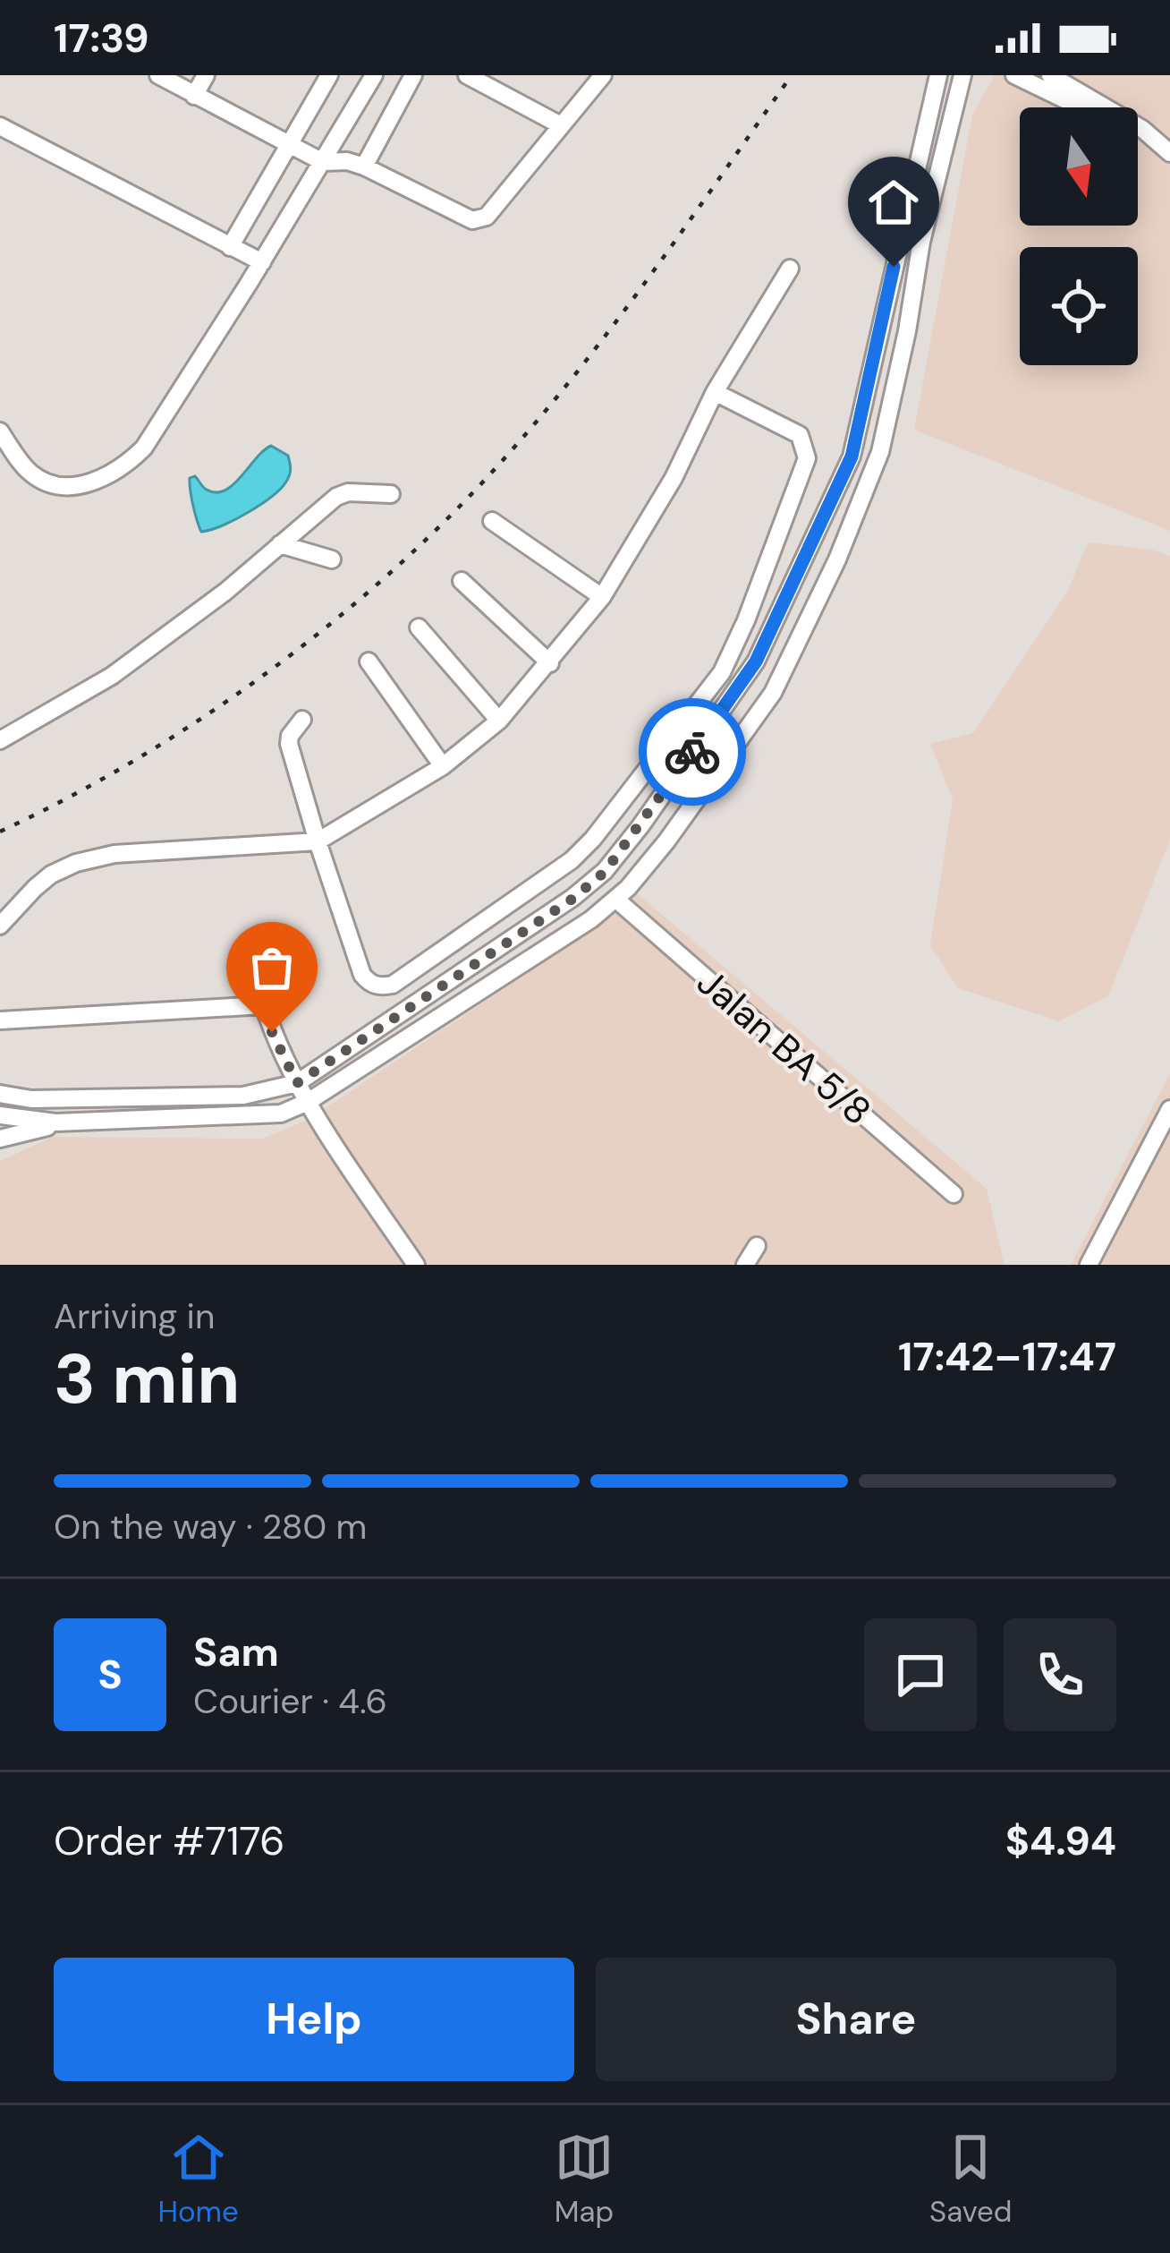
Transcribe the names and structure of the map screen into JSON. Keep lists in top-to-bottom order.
{
  "streets": {
    "street": ["Jalan BA 5/8"]
  },
  "north": "bottom",
  "page": {
    "status": "17:39",
    "heading": ["3 min", "Arriving in", "17:42–17:47"],
    "panel": [
      "Sam",
      "Courier · 4.6",
      "Order #7176",
      "$4.94"
    ],
    "bar": "On the way · 280 m",
    "round": "S",
    "buttons": ["Help", "Share"],
    "tabs": ["Home", "Map", "Saved"]
  }
}
